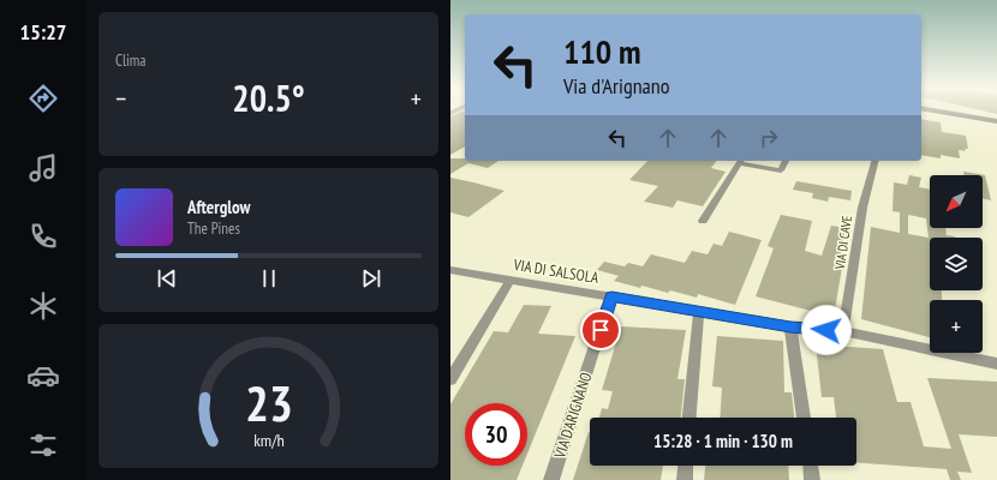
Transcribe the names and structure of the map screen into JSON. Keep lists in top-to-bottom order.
{
  "streets": {
    "street": ["VIA DI CAVE", "VIA DI SALSOLA", "VIA D'ARIGNANO"]
  },
  "crossings": [
    ["VIA DI CAVE", "VIA DI SALSOLA"],
    ["VIA DI SALSOLA", "VIA D'ARIGNANO"]
  ],
  "north": "bottom left",
  "page": {
    "tabs": "15:27",
    "tile": "Clima",
    "turn": ["110 m", "Via d'Arignano"],
    "heat": ["−", "20.5°", "+"],
    "map_buttons": "+",
    "song": ["Afterglow", "The Pines"],
    "limit": "30",
    "trip": "15:28 · 1 min · 130 m",
    "gauge": ["23", "km/h"]
  }
}
